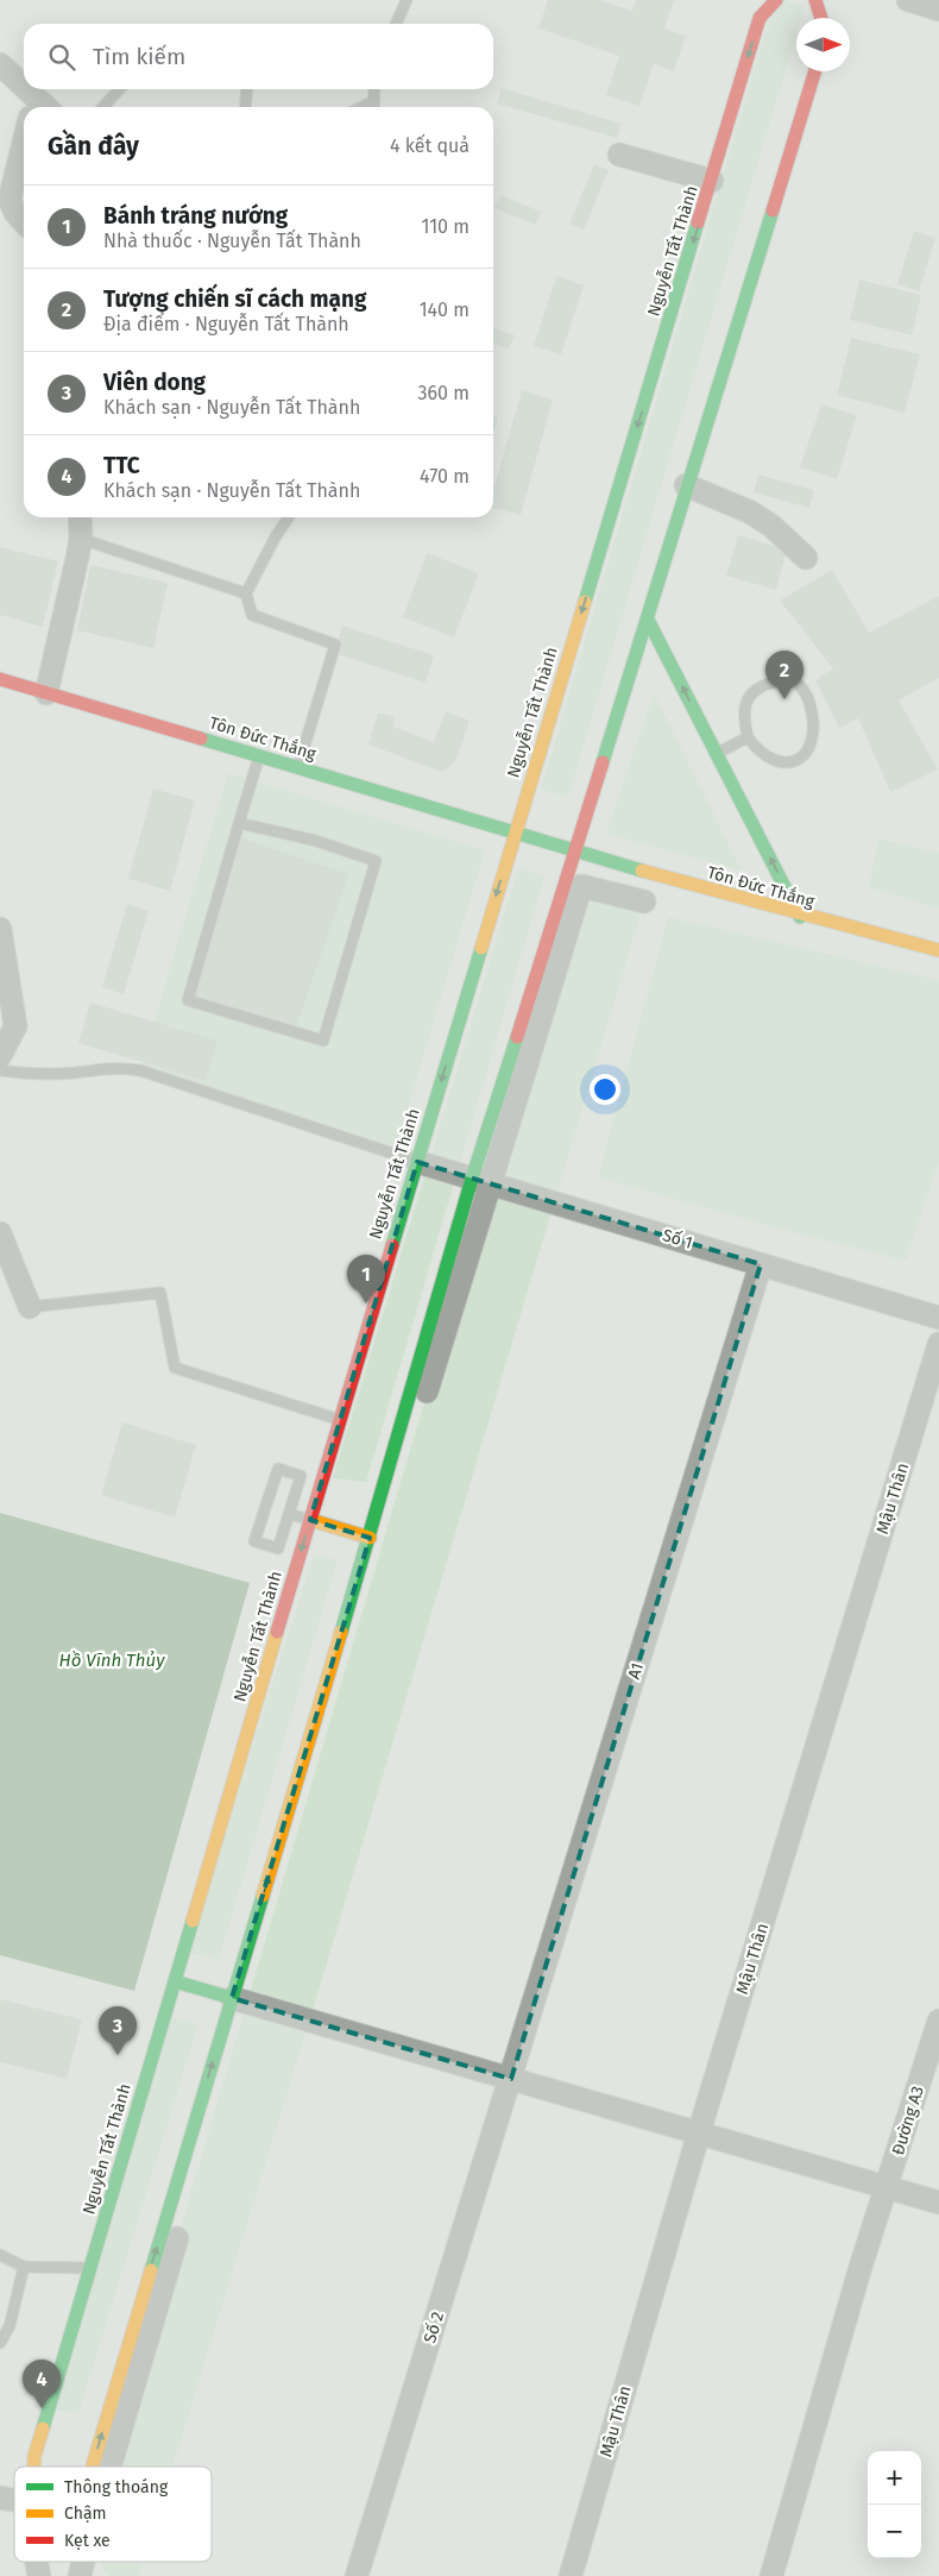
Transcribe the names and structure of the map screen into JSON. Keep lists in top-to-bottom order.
{
  "streets": {
    "street": [
      "Nguyễn Tất Thành",
      "Tôn Đức Thắng",
      "Số 1",
      "Mậu Thân",
      "A1",
      "Đường A3",
      "Số 2"
    ]
  },
  "crossings": [
    ["Nguyễn Tất Thành", "Tôn Đức Thắng"],
    ["Nguyễn Tất Thành", "Số 1"],
    ["Số 1", "A1"],
    ["A1", "Số 2"]
  ],
  "water": ["Hồ Vĩnh Thủy"],
  "legend": ["Thông thoáng", "Chậm", "Kẹt xe"],
  "north": "right",
  "page": {
    "search": "Tìm kiếm",
    "heading": ["Gần đây", "4 kết quả"],
    "list": [
      {
        "mark": "1",
        "name": "Bánh tráng nướng",
        "note": "Nhà thuốc · Nguyễn Tất Thành",
        "value": "110 m"
      },
      {
        "mark": "2",
        "name": "Tượng chiến sĩ cách mạng",
        "note": "Địa điểm · Nguyễn Tất Thành",
        "value": "140 m"
      },
      {
        "mark": "3",
        "name": "Viên dong",
        "note": "Khách sạn · Nguyễn Tất Thành",
        "value": "360 m"
      },
      {
        "mark": "4",
        "name": "TTC",
        "note": "Khách sạn · Nguyễn Tất Thành",
        "value": "470 m"
      }
    ],
    "pins": [
      "2",
      "1",
      "3",
      "4"
    ],
    "map_buttons": ["+", "−"]
  }
}
